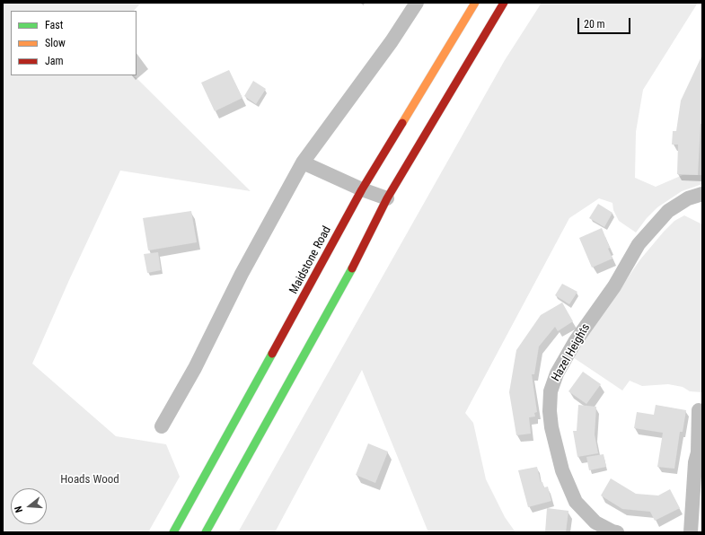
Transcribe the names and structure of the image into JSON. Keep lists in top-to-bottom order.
{
  "streets": {
    "main road": ["Maidstone Road"],
    "street": ["Hazel Heights"]
  },
  "parks": ["Hoads Wood"],
  "legend": ["Fast", "Slow", "Jam"],
  "scale_bar": "20 m",
  "north": "left"
}
